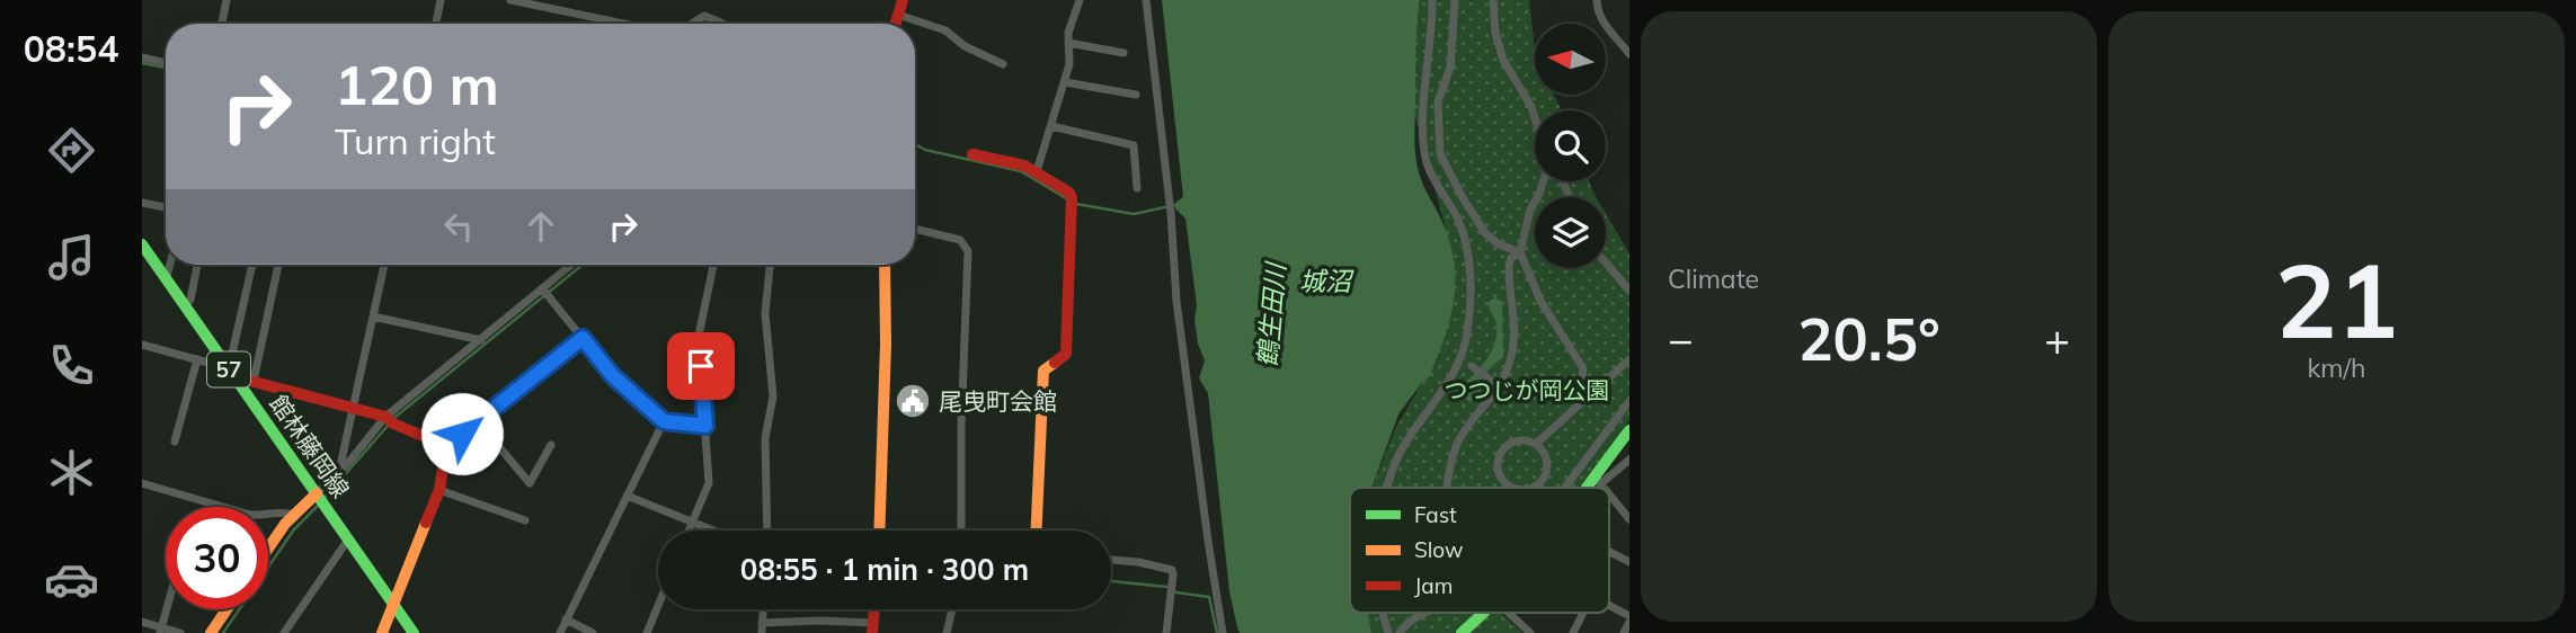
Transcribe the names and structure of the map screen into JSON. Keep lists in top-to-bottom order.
{
  "streets": {
    "street": ["57", "館林藤岡線"]
  },
  "water": ["城沼", "鶴生田川"],
  "parks": ["つつじが岡公園"],
  "places": {
    "public building": ["尾曳町会館"]
  },
  "legend": ["Fast", "Slow", "Jam"],
  "north": "left",
  "page": {
    "tabs": "08:54",
    "tile": [
      "Climate",
      ["21", "km/h"]
    ],
    "turn": ["120 m", "Turn right"],
    "heat": ["−", "20.5°", "+"],
    "limit": "30",
    "trip": "08:55 · 1 min · 300 m"
  }
}
